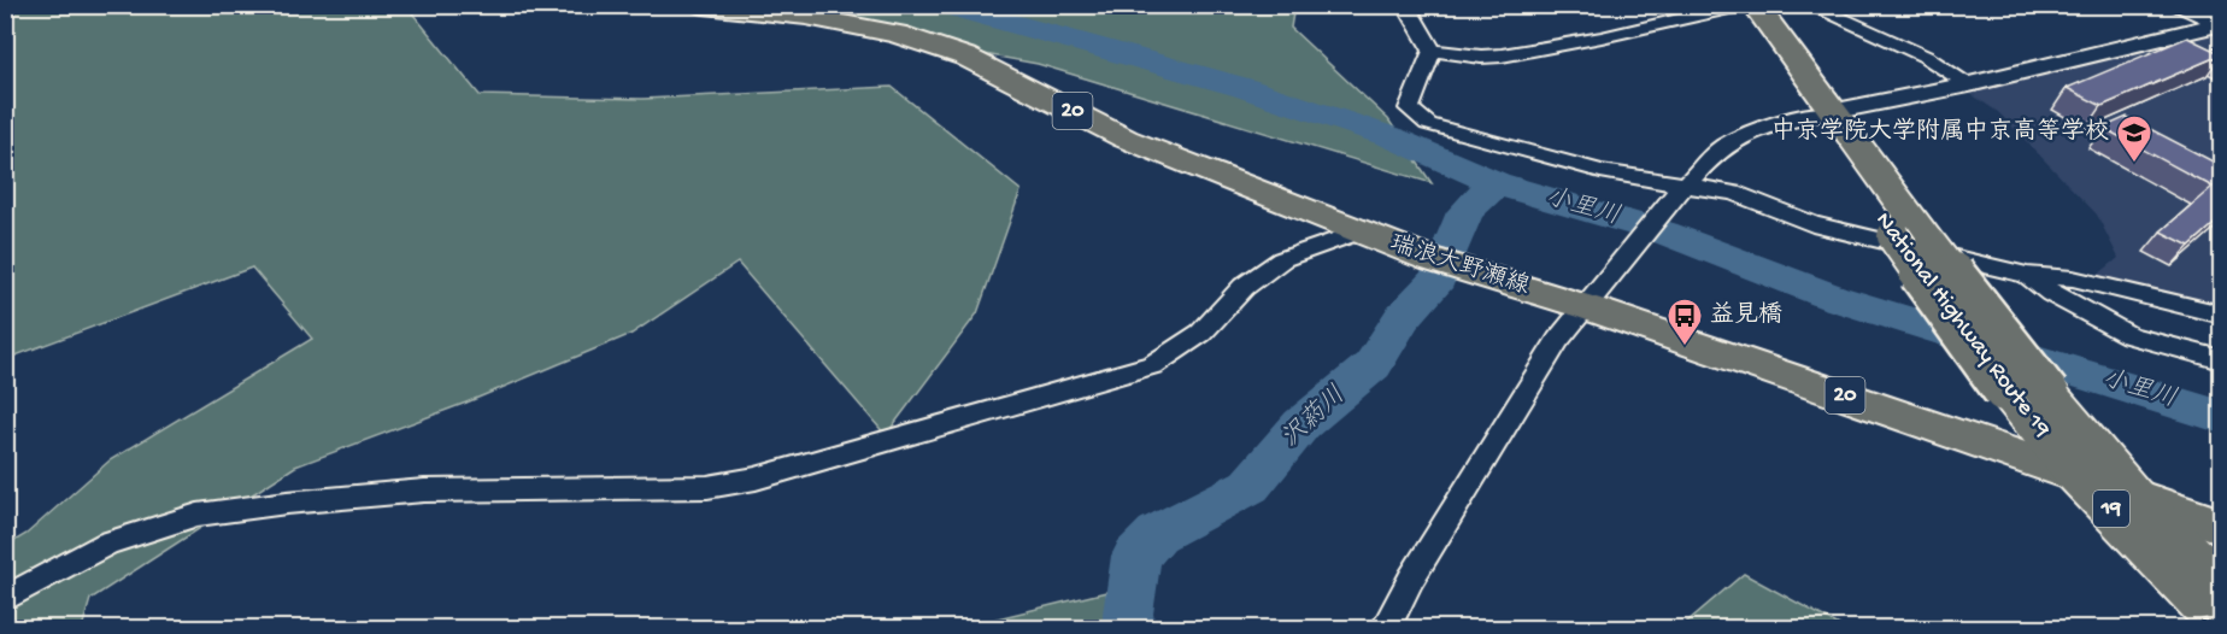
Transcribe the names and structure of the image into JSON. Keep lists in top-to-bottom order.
{
  "streets": {
    "highway": ["National Highway Route 19", "19"],
    "main road": ["20", "瑞浪大野瀬線"]
  },
  "crossings": [
    ["瑞浪大野瀬線", "National Highway Route 19"]
  ],
  "water": ["小里川", "沢葯川"],
  "places": {
    "school or university": ["中京学院大学附属中京高等学校"],
    "bus stop": ["益見橋"]
  }
}
